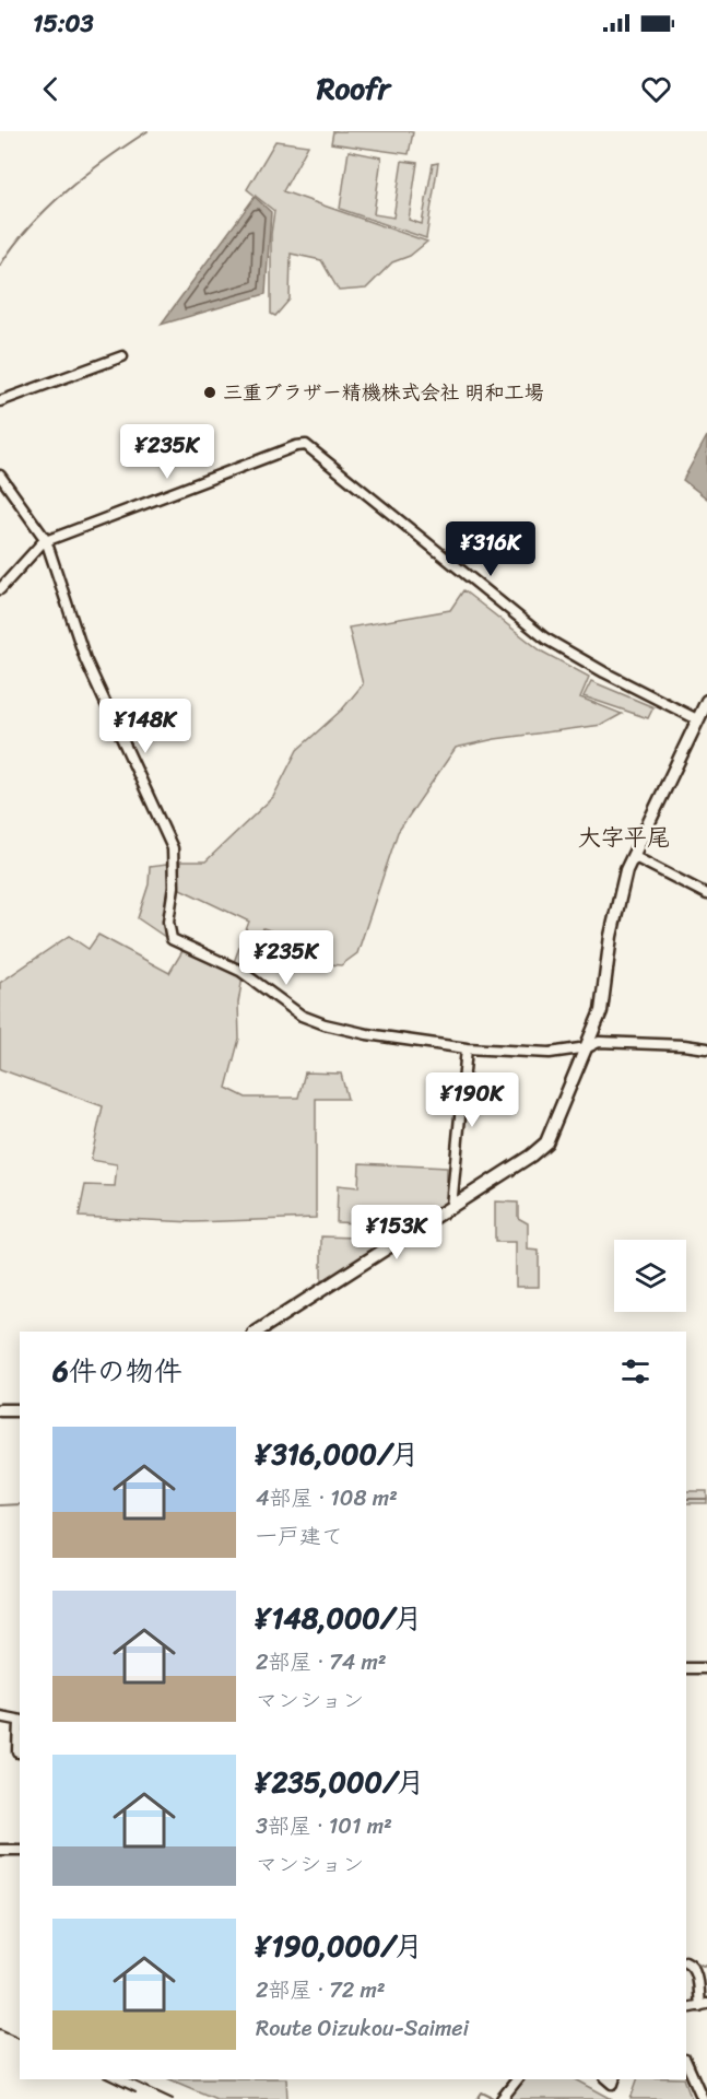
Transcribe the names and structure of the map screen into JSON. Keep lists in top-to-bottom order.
{
  "districts": ["大字平尾"],
  "places": ["三重ブラザー精機株式会社 明和工場"],
  "page": {
    "status": "15:03",
    "header": "Roofr",
    "price": [
      "¥235K",
      "¥316K",
      "¥148K",
      "¥235K",
      "¥190K",
      "¥153K"
    ],
    "heading": "6件の物件",
    "list": [
      {
        "name": "¥316,000/月",
        "note": "4部屋 · 108 m² · 一戸建て"
      },
      {
        "name": "¥148,000/月",
        "note": "2部屋 · 74 m² · マンション"
      },
      {
        "name": "¥235,000/月",
        "note": "3部屋 · 101 m² · マンション"
      },
      {
        "name": "¥190,000/月",
        "note": "2部屋 · 72 m² · Route Oizukou-Saimei"
      }
    ]
  }
}
